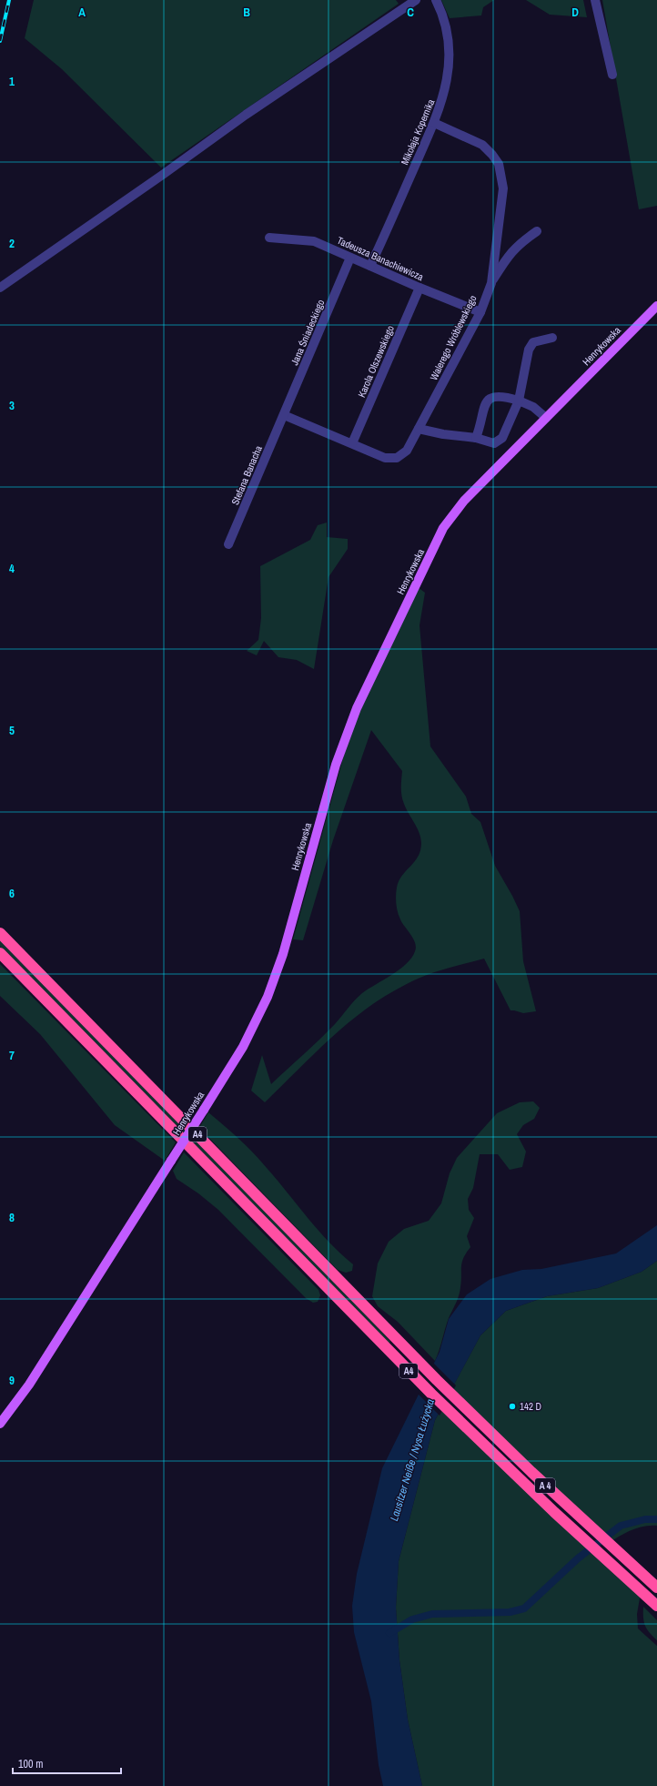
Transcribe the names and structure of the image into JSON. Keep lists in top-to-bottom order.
{
  "streets": {
    "highway": ["A4", "A 4"],
    "main road": ["Henrykowska"],
    "street": [
      "Mikołaja Kopernika",
      "Tadeusza Banachiewicza",
      "Jana Śniadeckiego",
      "Walerego Wróblewskiego",
      "Karola Olszewskiego",
      "Stefana Banacha"
    ]
  },
  "crossings": [
    ["Mikołaja Kopernika", "Tadeusza Banachiewicza"],
    ["Mikołaja Kopernika", "Walerego Wróblewskiego"],
    ["Tadeusza Banachiewicza", "Jana Śniadeckiego"],
    ["Tadeusza Banachiewicza", "Walerego Wróblewskiego"],
    ["Tadeusza Banachiewicza", "Karola Olszewskiego"],
    ["Jana Śniadeckiego", "Walerego Wróblewskiego"],
    ["Jana Śniadeckiego", "Stefana Banacha"],
    ["Walerego Wróblewskiego", "Karola Olszewskiego"],
    ["Walerego Wróblewskiego", "Stefana Banacha"],
    ["A4", "A 4"]
  ],
  "water": ["Lausitzer Neiße / Nysa Łużycka"],
  "places": ["142 D"],
  "scale_bar": "100 m",
  "grid": {
    "columns": [
      "A",
      "B",
      "C",
      "D"
    ],
    "rows": [
      "1",
      "2",
      "3",
      "4",
      "5",
      "6",
      "7",
      "8",
      "9"
    ]
  }
}
